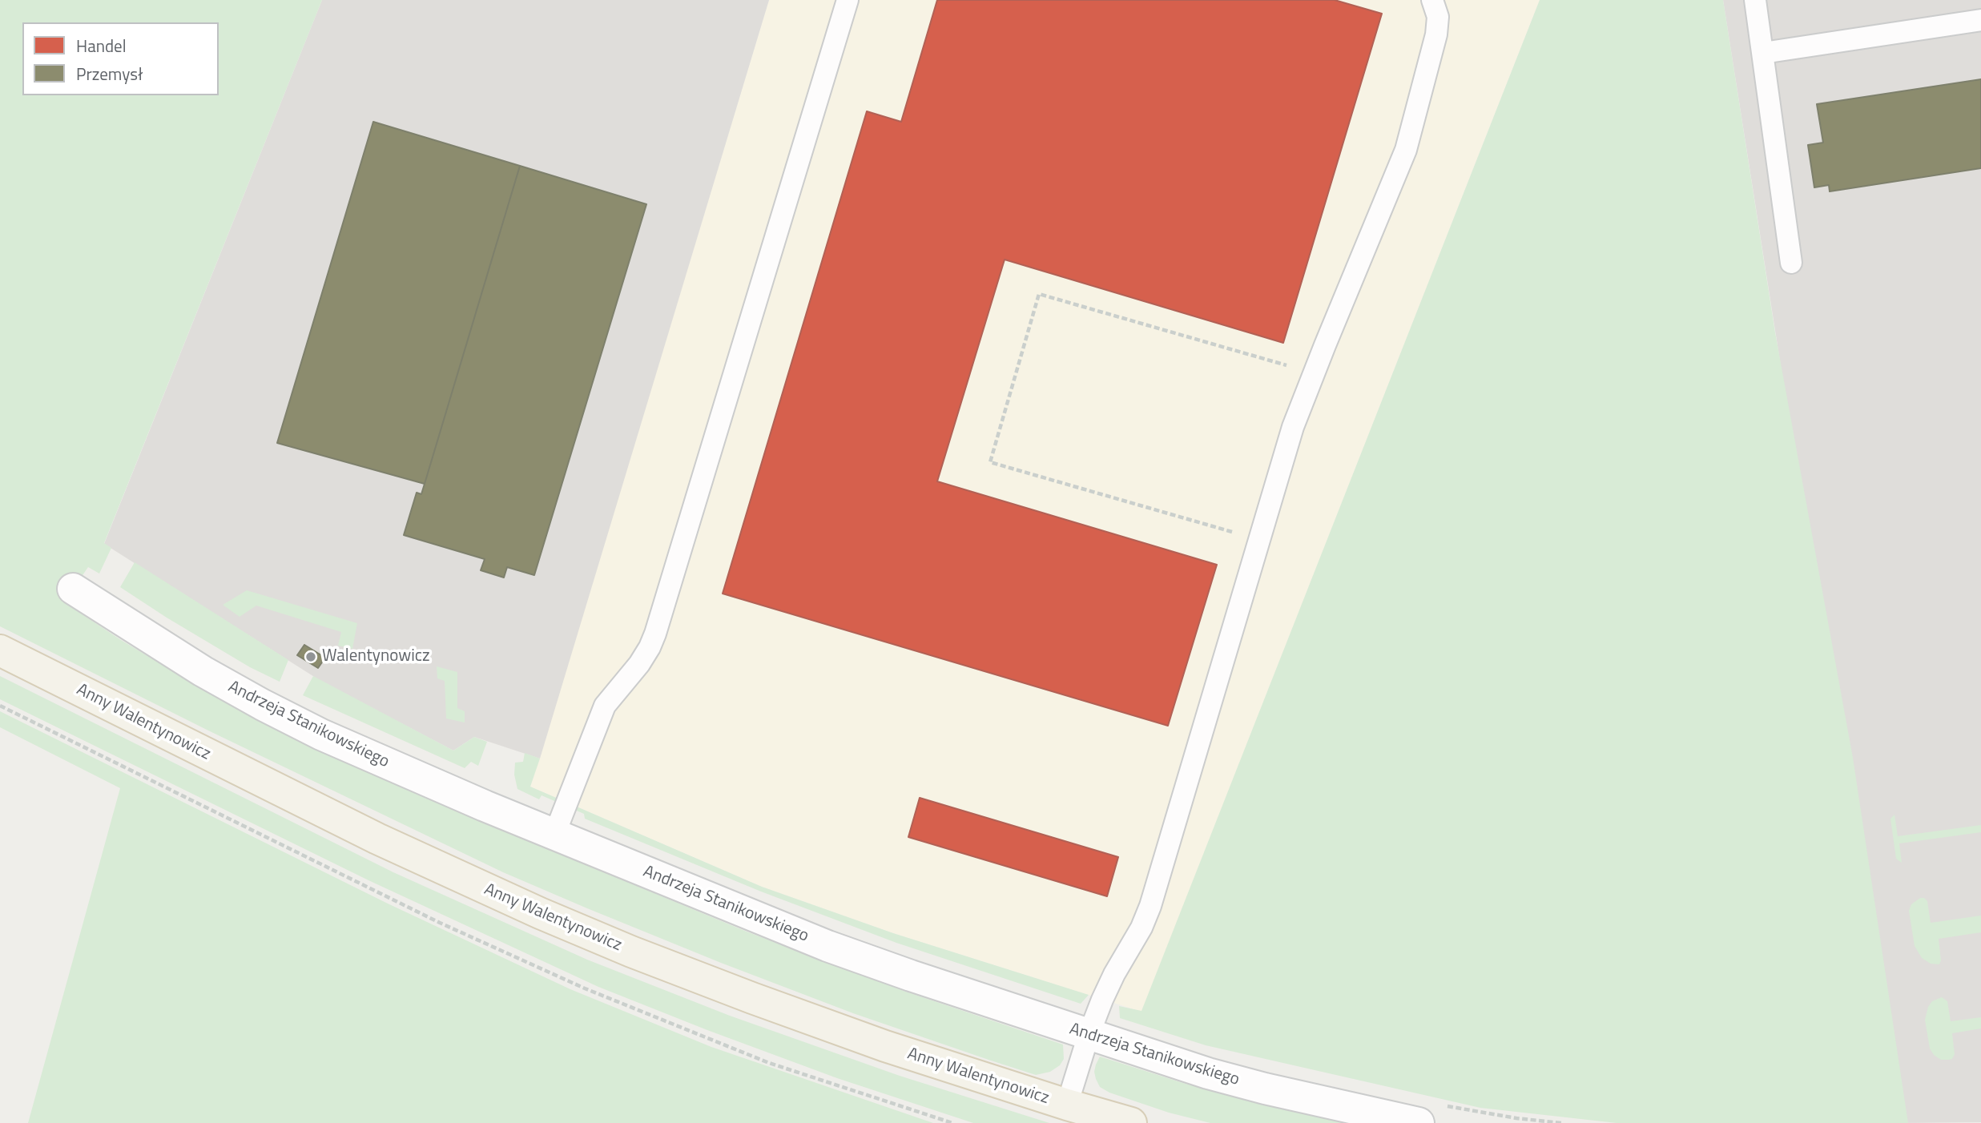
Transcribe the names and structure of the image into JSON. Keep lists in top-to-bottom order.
{
  "streets": {
    "main road": ["Anny Walentynowicz"],
    "street": ["Andrzeja Stanikowskiego"]
  },
  "places": ["Walentynowicz"],
  "legend": ["Handel", "Przemysł"]
}
